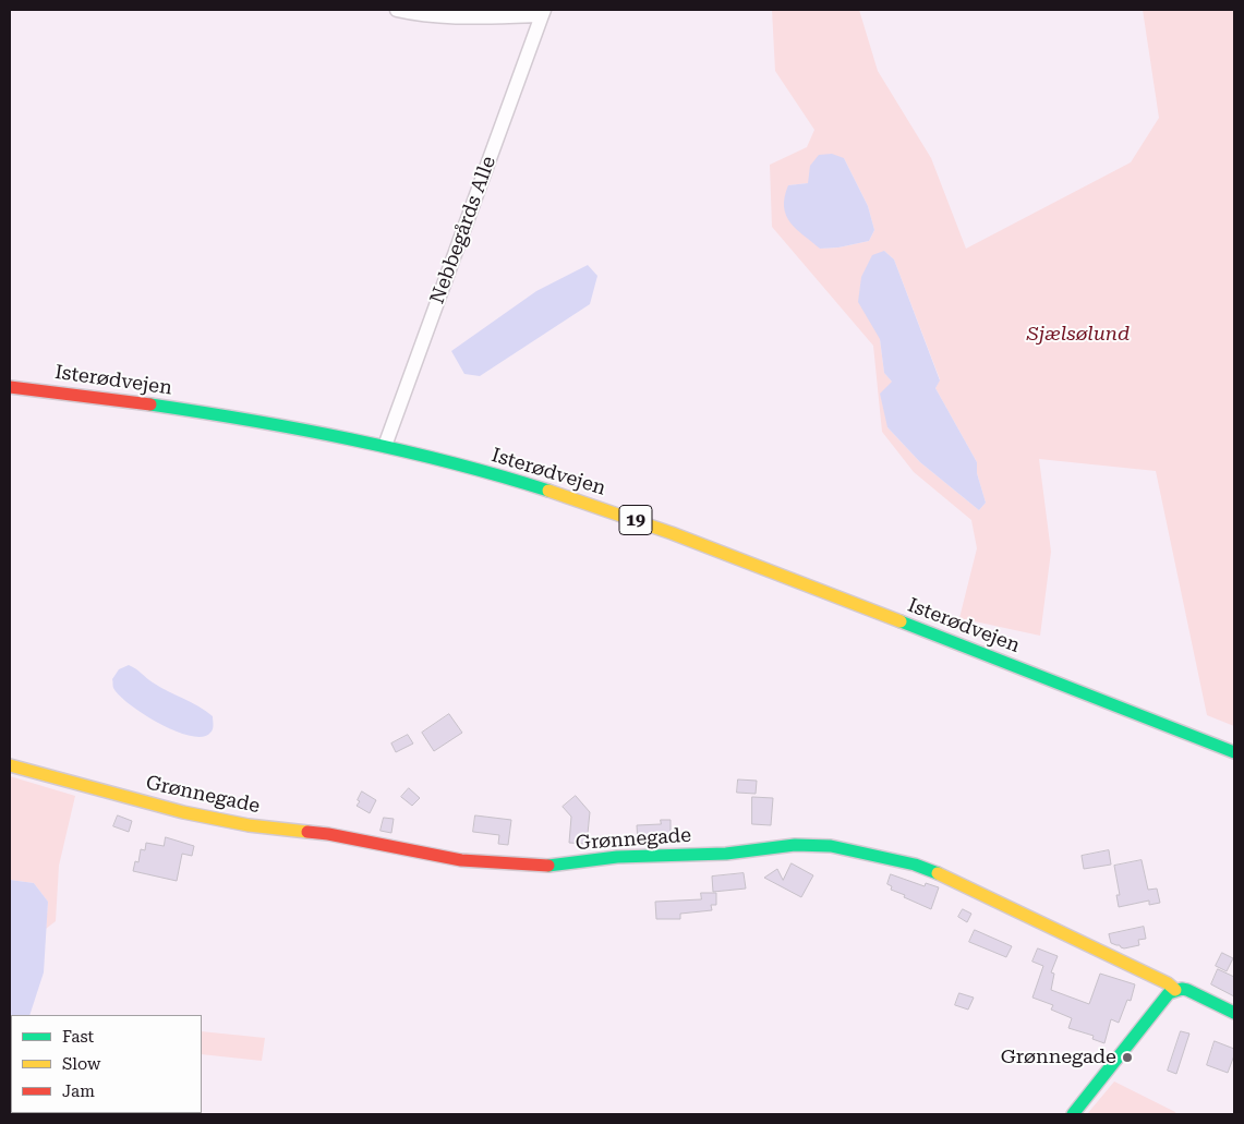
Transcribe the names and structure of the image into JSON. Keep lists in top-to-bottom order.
{
  "streets": {
    "street": [
      "Nebbegårds Alle",
      "Isterødvejen",
      "19",
      "Grønnegade"
    ]
  },
  "crossings": [
    ["Nebbegårds Alle", "Isterødvejen"]
  ],
  "parks": ["Sjælsølund"],
  "places": ["Grønnegade"],
  "legend": ["Fast", "Slow", "Jam"]
}
